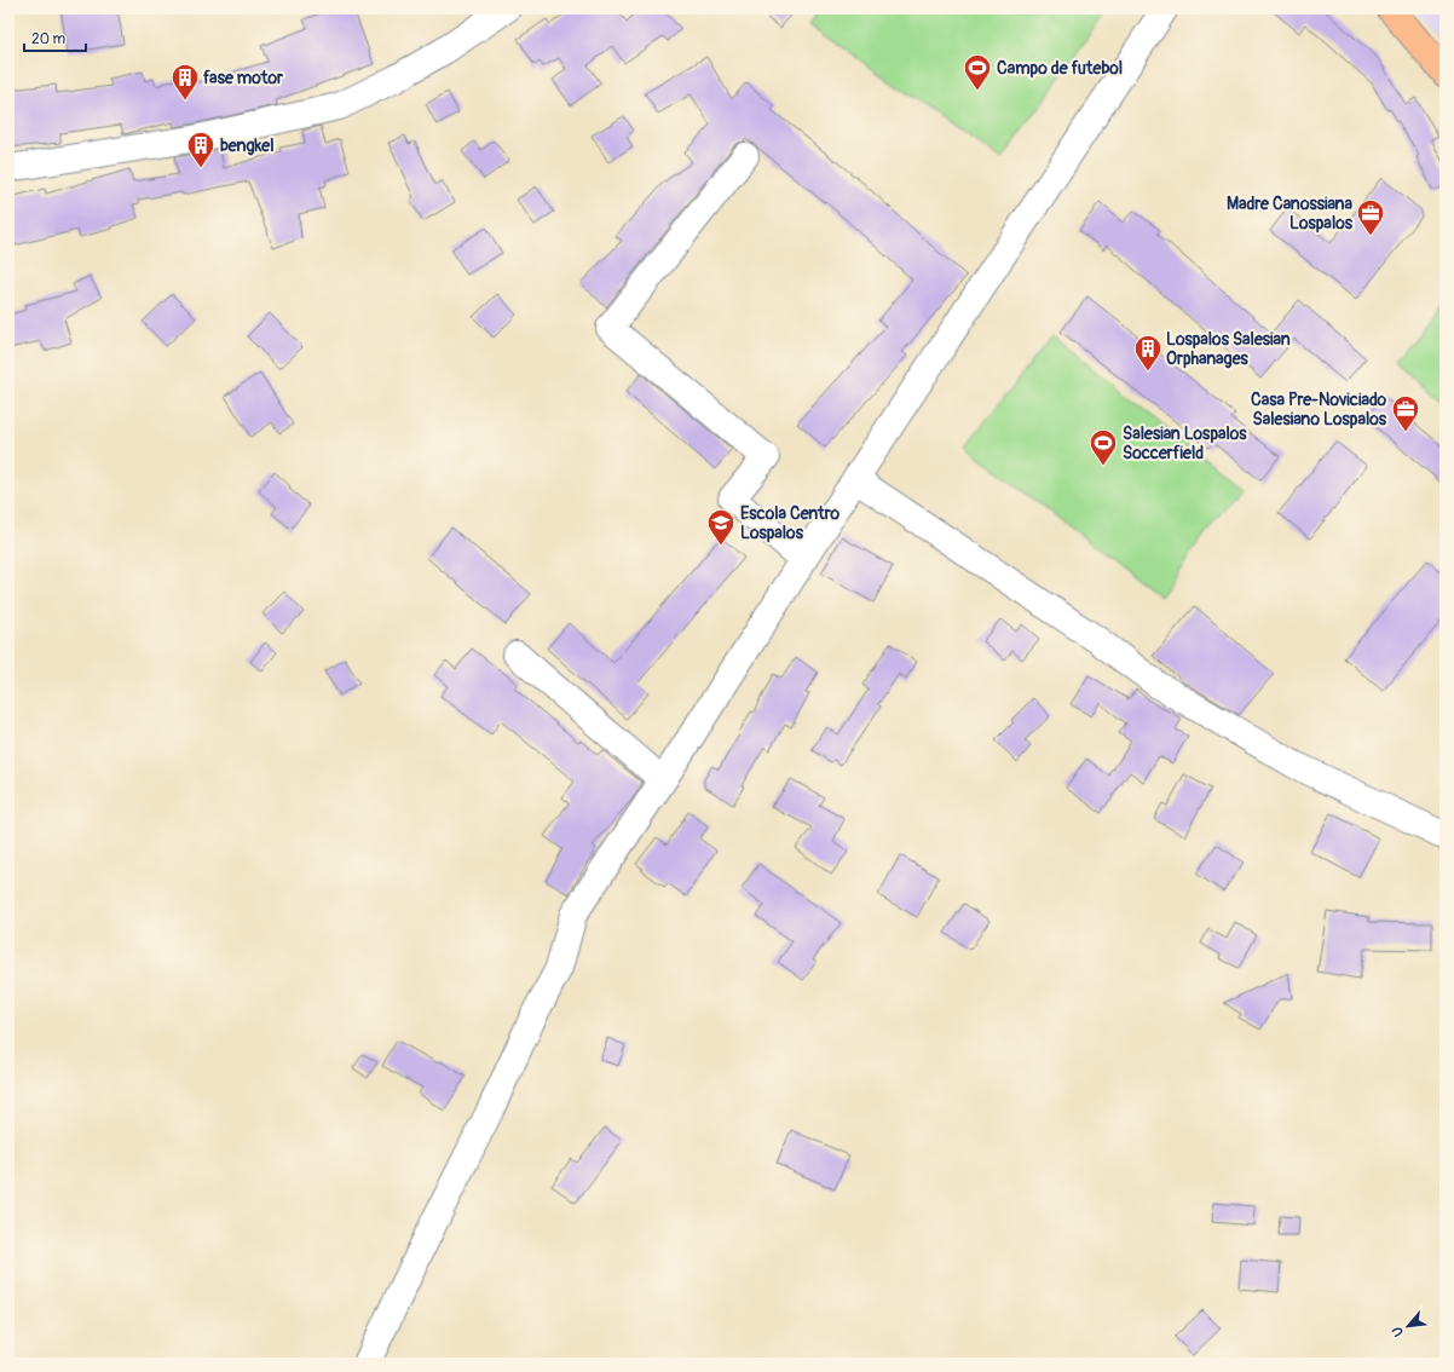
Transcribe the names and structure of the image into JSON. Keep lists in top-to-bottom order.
{
  "places": {
    "sports": ["Campo de futebol", "Salesian Lospalos Soccerfield"],
    "building": ["fase motor", "bengkel", "Lospalos Salesian Orphanages"],
    "office": ["Madre Canossiana Lospalos", "Casa Pre-Noviciado Salesiano Lospalos"],
    "school or university": ["Escola Centro Lospalos"]
  },
  "scale_bar": "20 m",
  "north": "bottom left"
}
